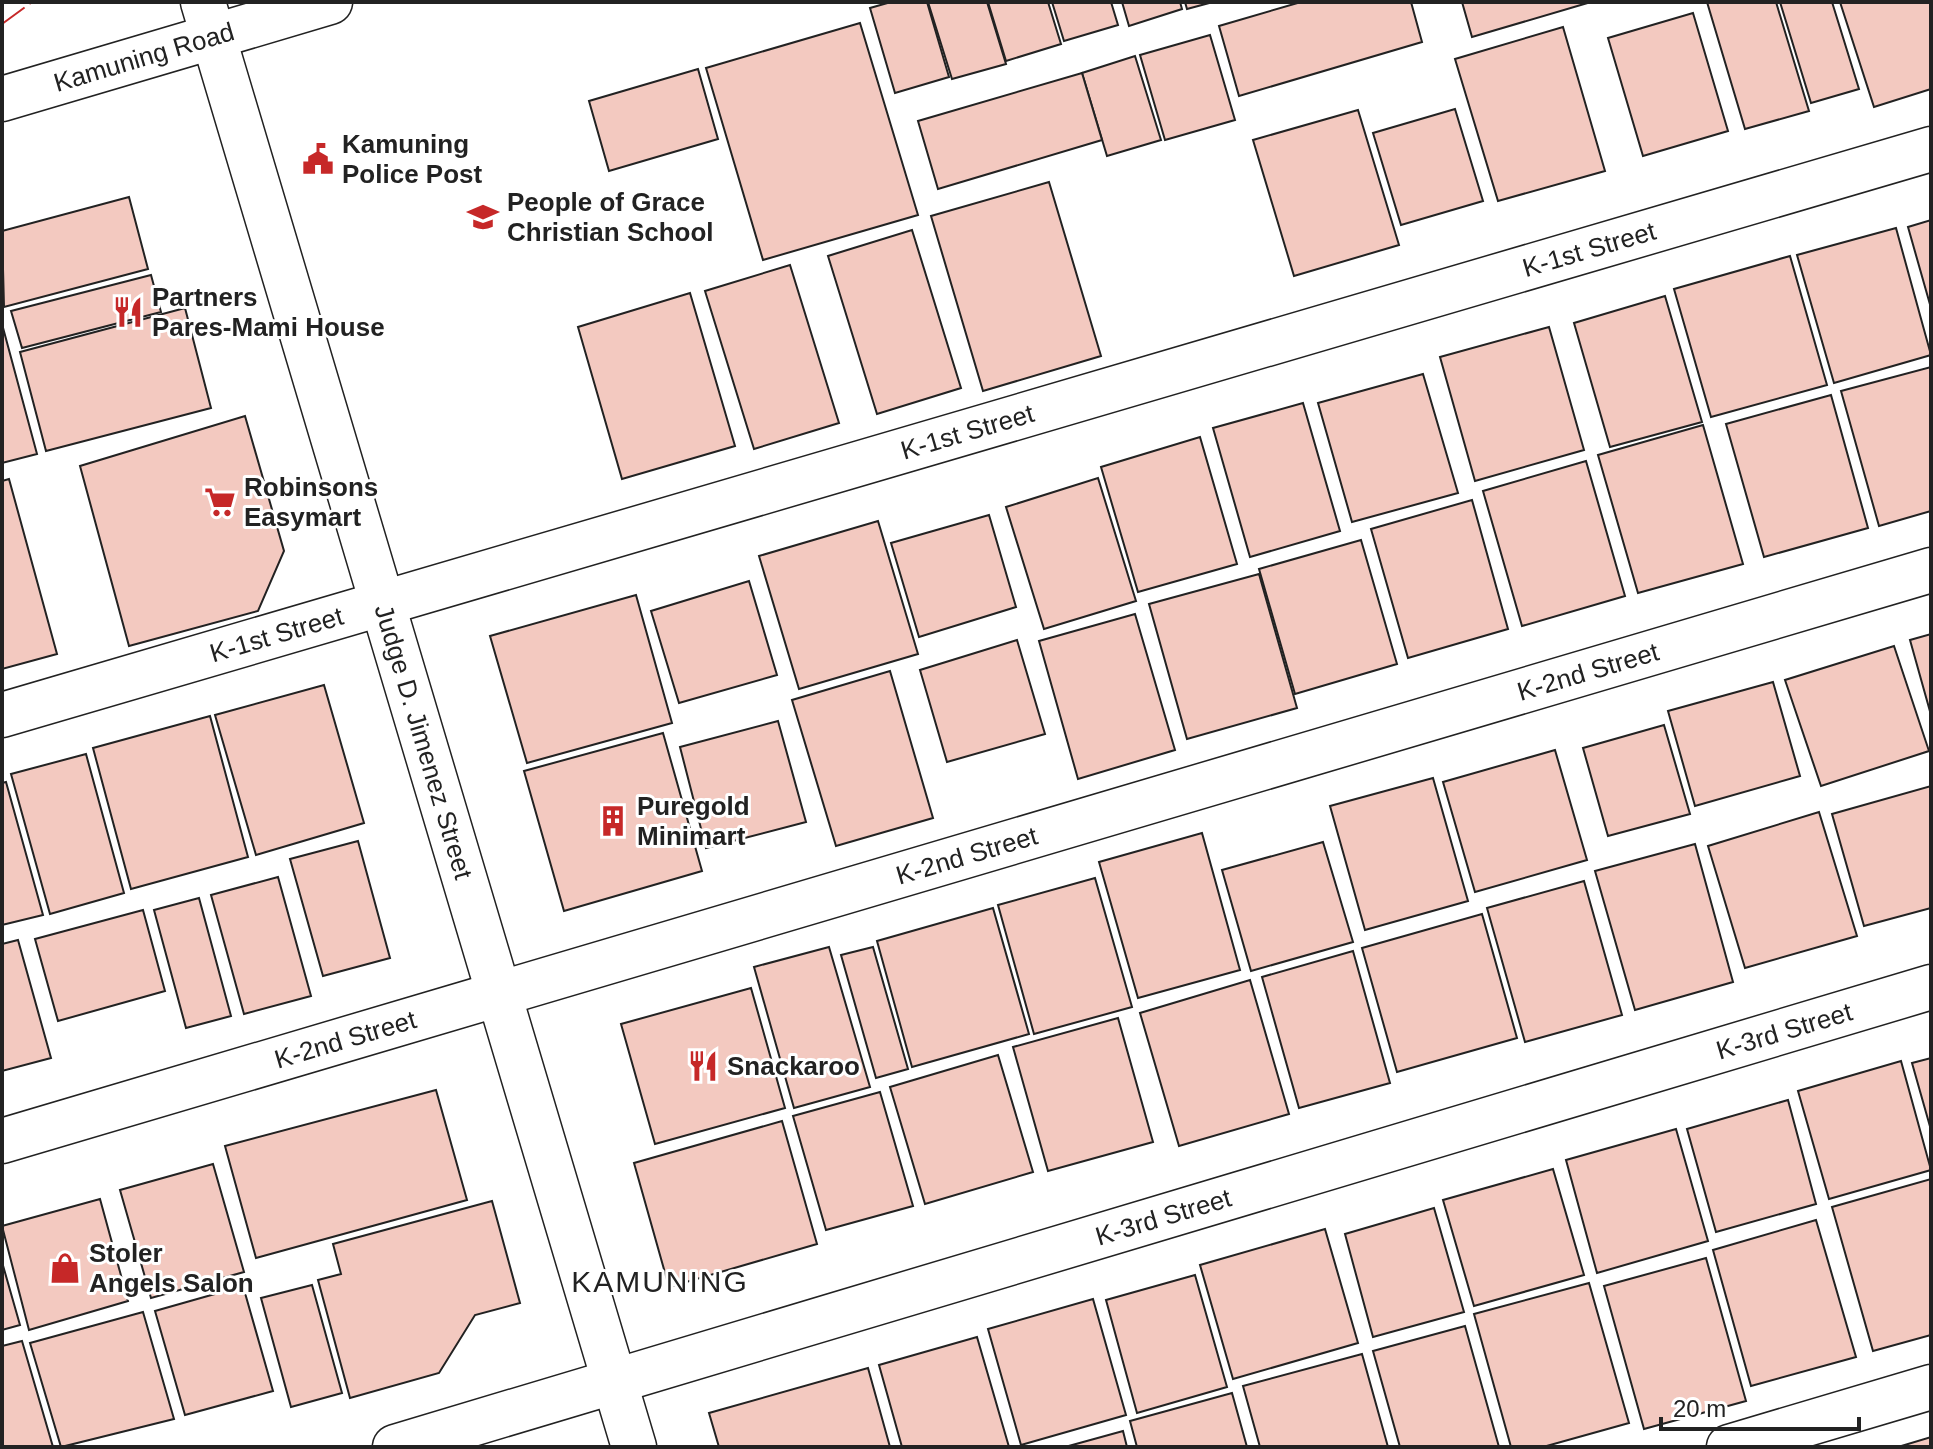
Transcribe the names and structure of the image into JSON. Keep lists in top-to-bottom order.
{
  "streets": {
    "street": [
      "Kamuning Road",
      "K-1st Street",
      "K-2nd Street",
      "Judge D. Jimenez Street",
      "K-3rd Street"
    ]
  },
  "crossings": [
    ["Kamuning Road", "Judge D. Jimenez Street"],
    ["K-1st Street", "Judge D. Jimenez Street"],
    ["K-2nd Street", "Judge D. Jimenez Street"],
    ["Judge D. Jimenez Street", "K-3rd Street"]
  ],
  "districts": ["KAMUNING"],
  "places": {
    "public building": ["Kamuning Police Post"],
    "school or university": ["People of Grace Christian School"],
    "restaurant": ["Partners Pares-Mami House", "Snackaroo"],
    "supermarket": ["Robinsons Easymart"],
    "building": ["Puregold Minimart"],
    "shop": ["Stoler Angels Salon"]
  },
  "scale_bar": "20 m"
}
